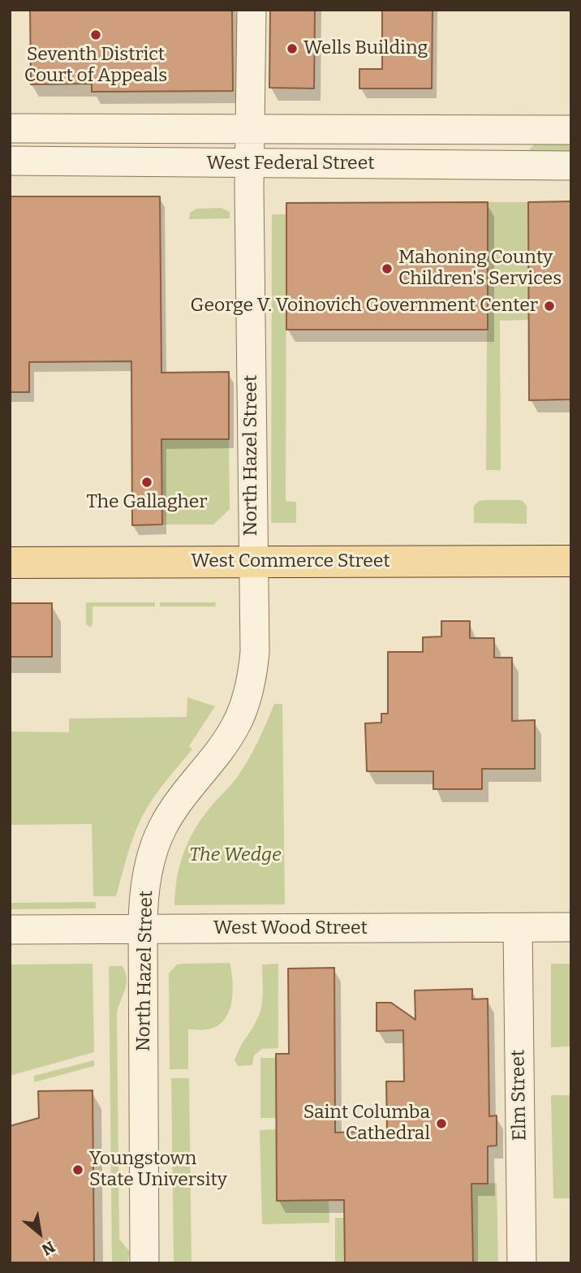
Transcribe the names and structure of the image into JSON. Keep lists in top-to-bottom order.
{
  "streets": {
    "main road": ["West Commerce Street"],
    "street": [
      "West Federal Street",
      "North Hazel Street",
      "West Wood Street",
      "Elm Street"
    ]
  },
  "crossings": [
    ["West Federal Street", "North Hazel Street"],
    ["North Hazel Street", "West Commerce Street"],
    ["North Hazel Street", "West Wood Street"],
    ["West Wood Street", "Elm Street"]
  ],
  "parks": ["The Wedge"],
  "places": [
    "Seventh District Court of Appeals",
    "Wells Building",
    "Mahoning County Children's Services",
    "George V. Voinovich Government Center",
    "The Gallagher",
    "Saint Columba Cathedral",
    "Youngstown State University"
  ],
  "north": "bottom right"
}
